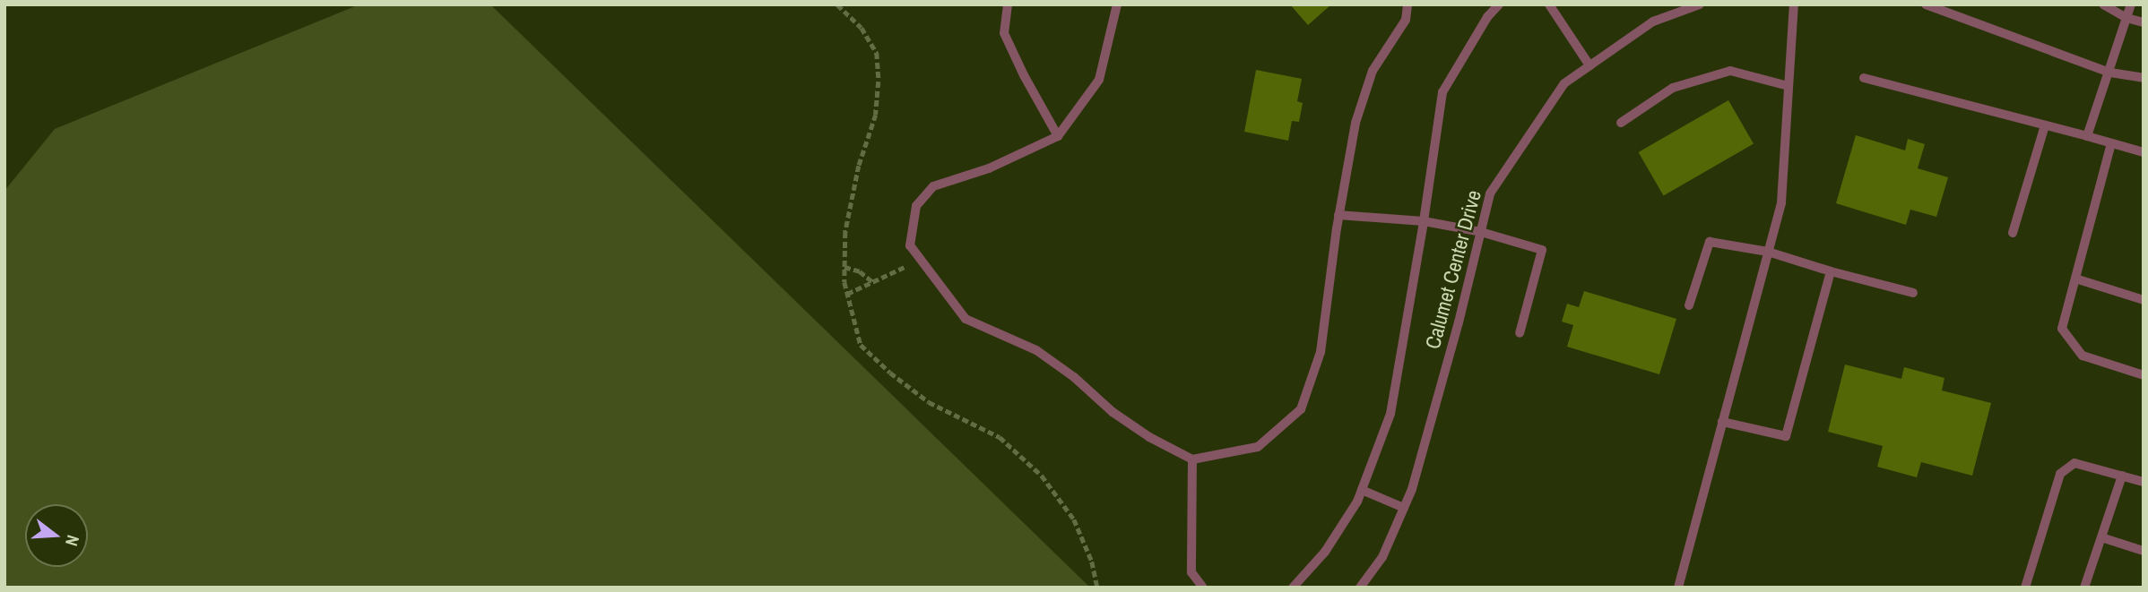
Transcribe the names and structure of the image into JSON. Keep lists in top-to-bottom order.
{
  "streets": {
    "lane": ["Calumet Center Drive"]
  },
  "north": "right"
}
